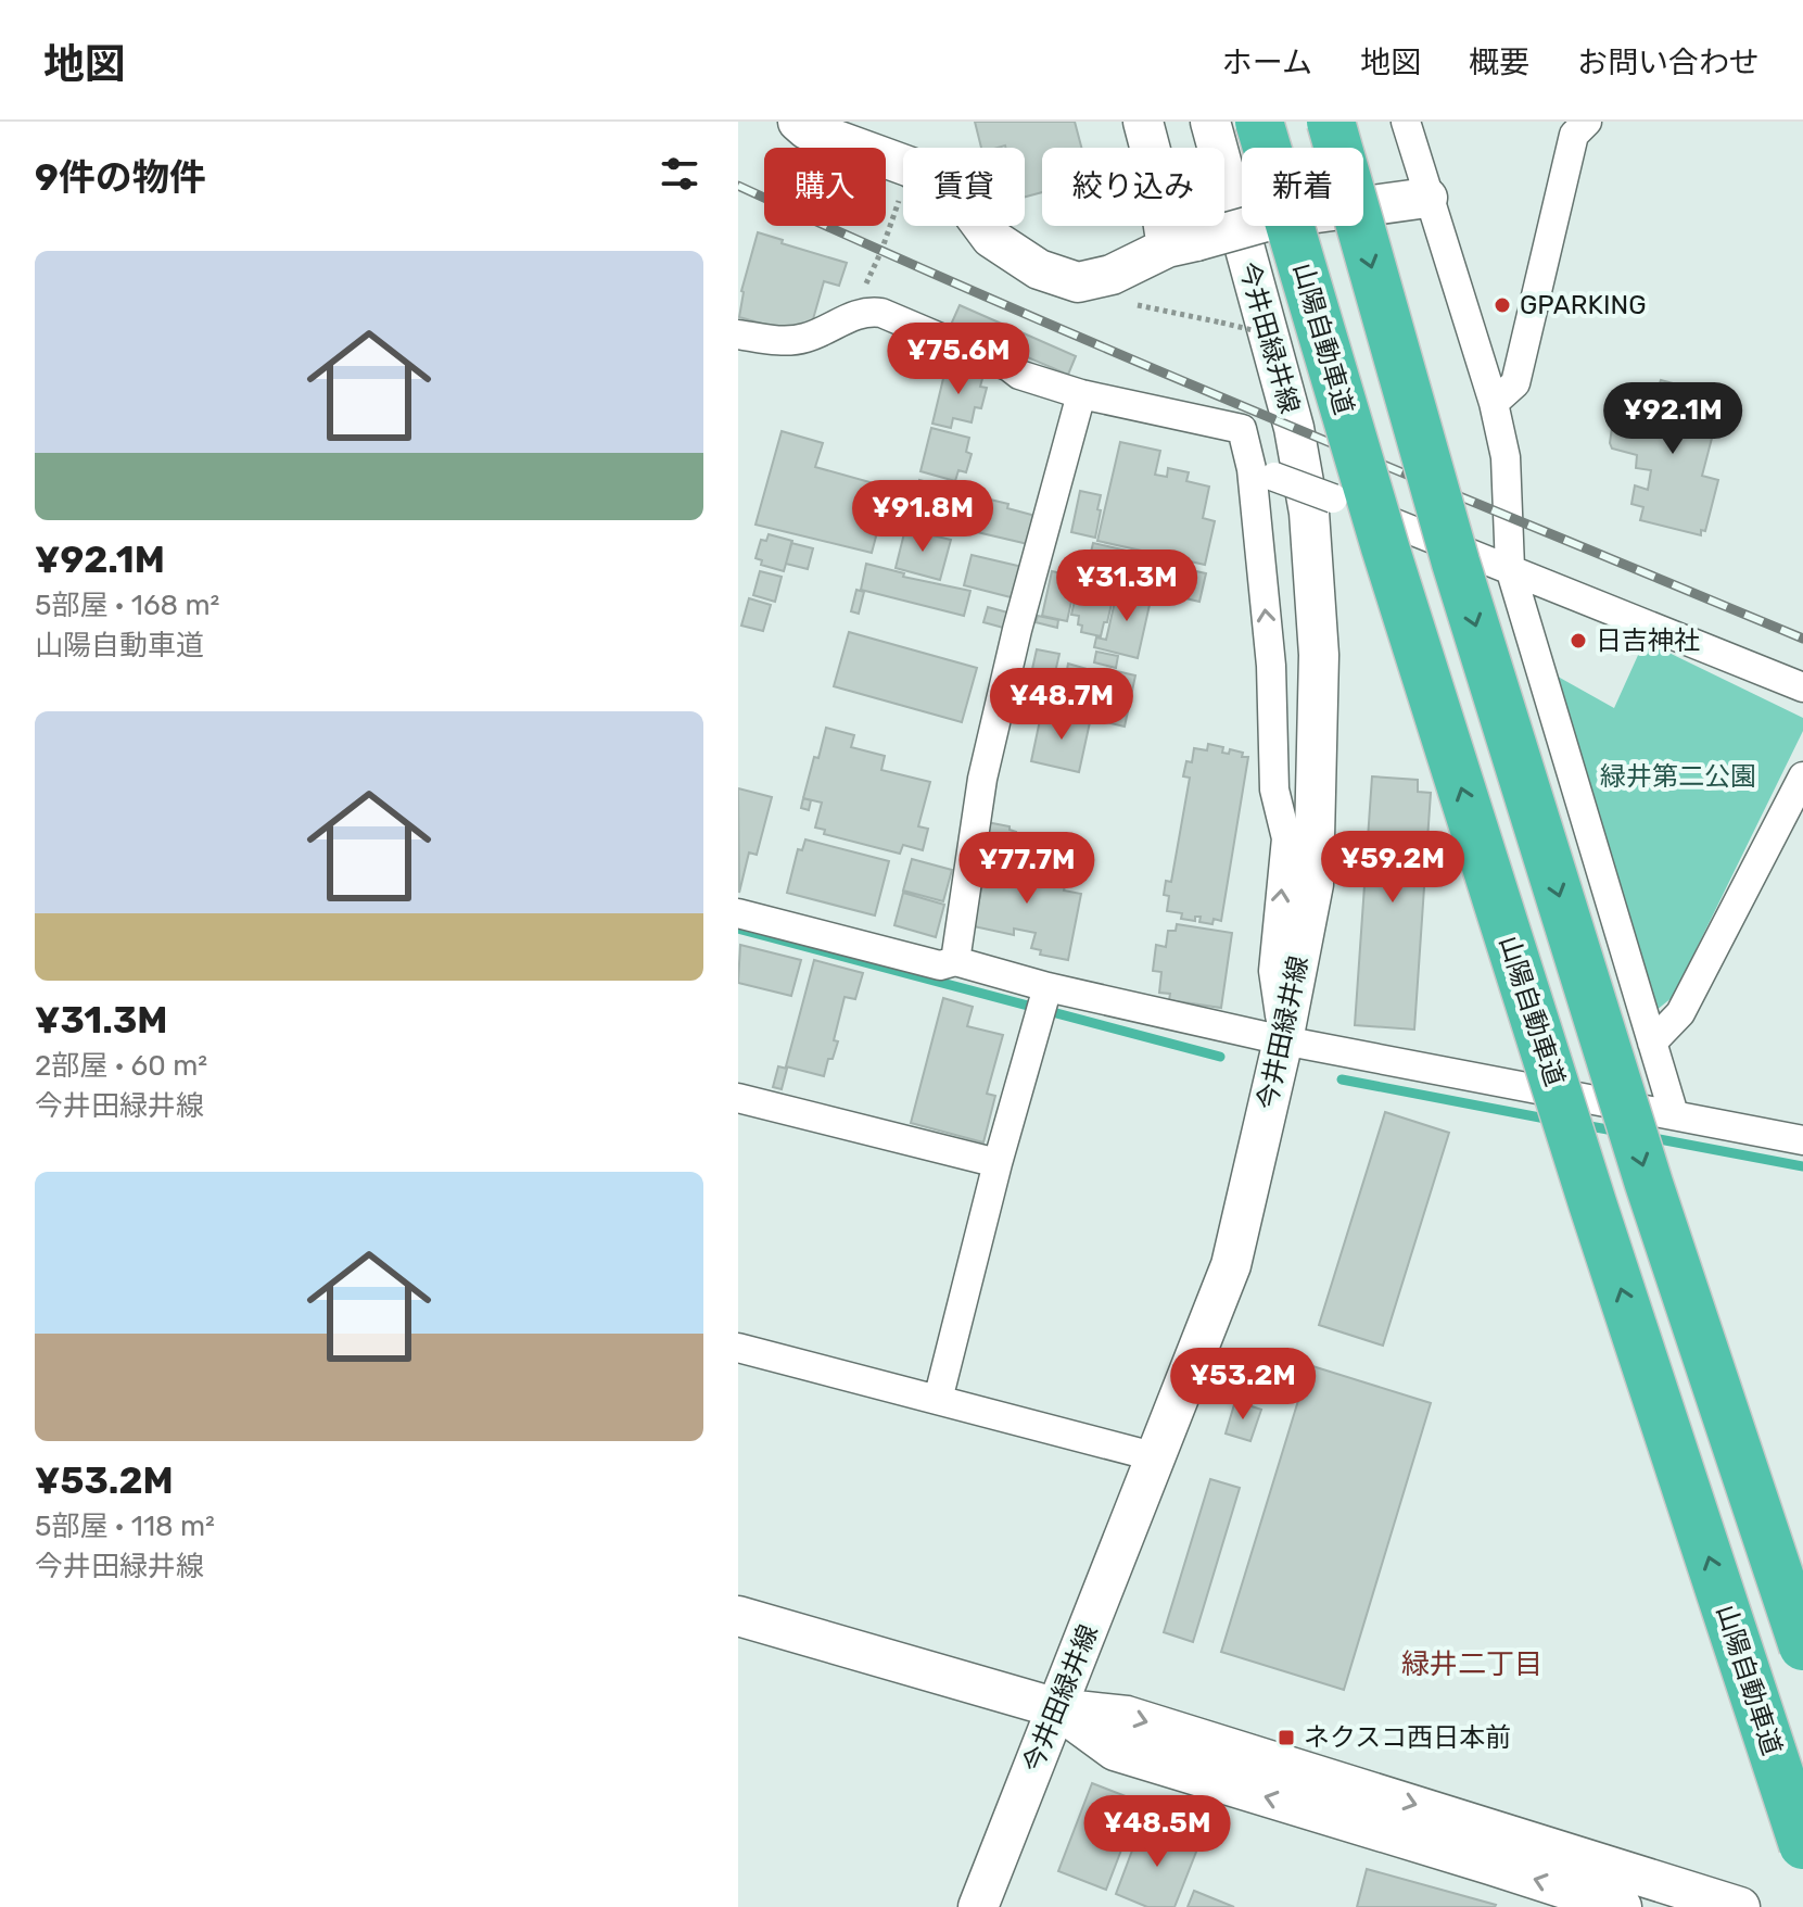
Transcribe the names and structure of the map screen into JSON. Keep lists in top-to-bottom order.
{
  "streets": {
    "highway": ["山陽自動車道"],
    "street": ["今井田緑井線"]
  },
  "districts": ["緑井二丁目"],
  "parks": ["緑井第二公園"],
  "places": {
    "other": ["GPARKING", "日吉神社"],
    "transit": ["ネクスコ西日本前"]
  },
  "page": {
    "header": "地図",
    "nav": [
      "ホーム",
      "地図",
      "概要",
      "お問い合わせ"
    ],
    "heading": "9件の物件",
    "chip": [
      "購入",
      "賃貸",
      "絞り込み",
      "新着"
    ],
    "list": [
      {
        "name": "¥92.1M",
        "note": "5部屋 · 168 m² · 山陽自動車道"
      },
      {
        "name": "¥31.3M",
        "note": "2部屋 · 60 m² · 今井田緑井線"
      },
      {
        "name": "¥53.2M",
        "note": "5部屋 · 118 m² · 今井田緑井線"
      }
    ],
    "price": [
      "¥75.6M",
      "¥92.1M",
      "¥91.8M",
      "¥31.3M",
      "¥48.7M",
      "¥59.2M",
      "¥77.7M",
      "¥53.2M",
      "¥48.5M"
    ]
  }
}
